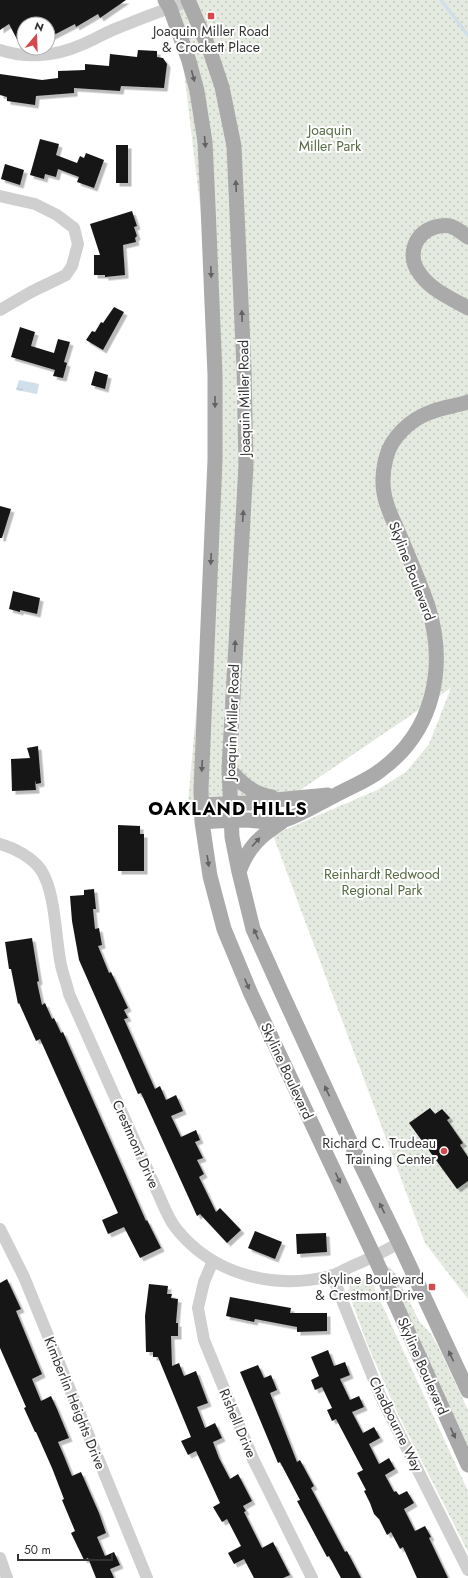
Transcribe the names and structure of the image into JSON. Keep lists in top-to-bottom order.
{
  "streets": {
    "main road": ["Joaquin Miller Road", "Skyline Boulevard"],
    "street": [
      "Crestmont Drive",
      "Kimberlin Heights Drive",
      "Rishell Drive",
      "Chadbourne Way"
    ]
  },
  "crossings": [
    ["Joaquin Miller Road", "Skyline Boulevard"],
    ["Skyline Boulevard", "Crestmont Drive"],
    ["Crestmont Drive", "Rishell Drive"],
    ["Crestmont Drive", "Chadbourne Way"]
  ],
  "districts": ["OAKLAND HILLS"],
  "parks": ["Joaquin Miller Park", "Reinhardt Redwood Regional Park"],
  "places": {
    "transit": ["Joaquin Miller Road & Crockett Place", "Skyline Boulevard & Crestmont Drive"],
    "other": ["Richard C. Trudeau Training Center"]
  },
  "scale_bar": "50 m",
  "north": "top"
}
